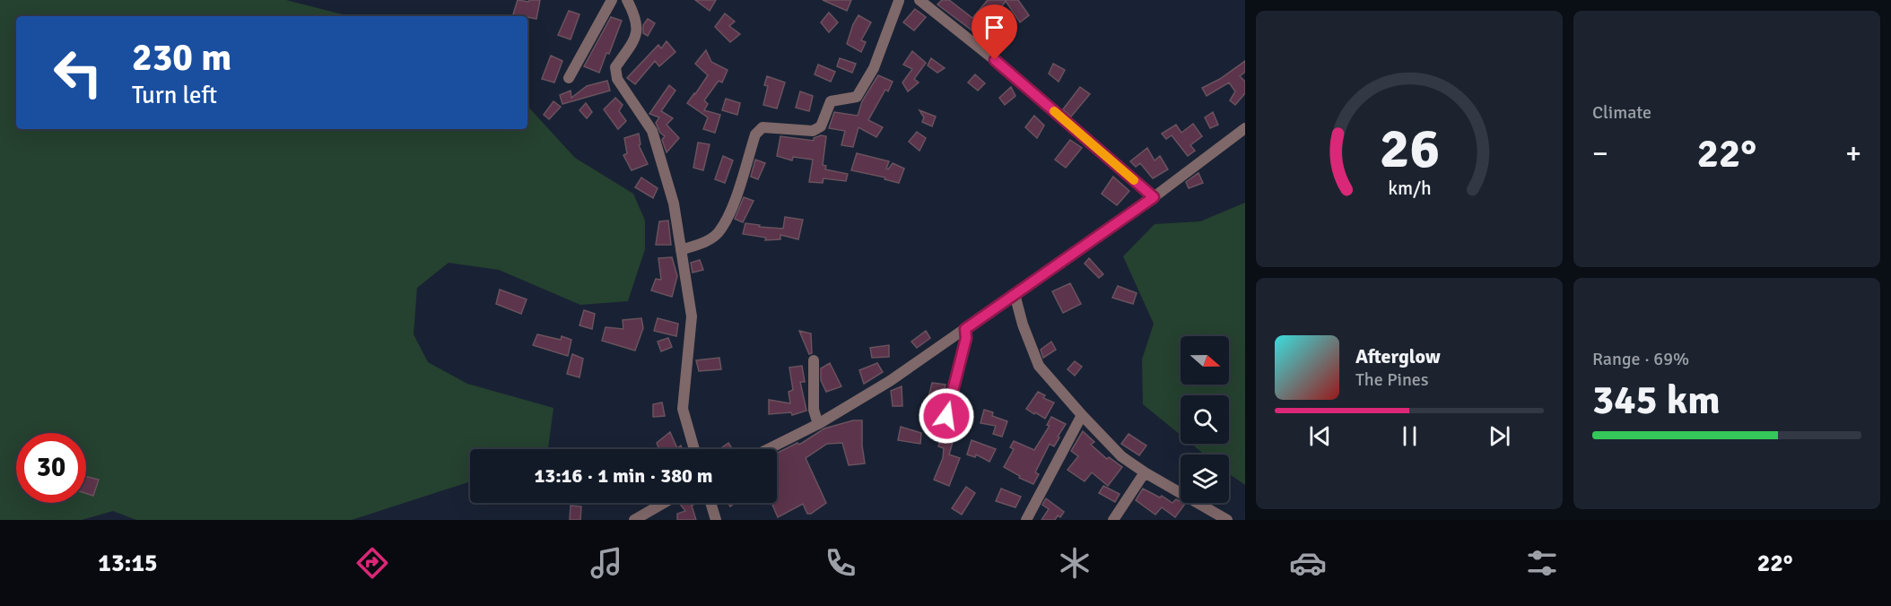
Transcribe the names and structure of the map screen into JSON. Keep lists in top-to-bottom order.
{
  "north": "right",
  "page": {
    "tile": [
      "Climate",
      ["Range · 69%", "345 km"]
    ],
    "turn": ["230 m", "Turn left"],
    "heat": ["−", "22°", "+"],
    "song": ["Afterglow", "The Pines"],
    "limit": "30",
    "trip": "13:16 · 1 min · 380 m",
    "tabs": ["13:15", "22°"],
    "gauge": ["26", "km/h"]
  }
}
